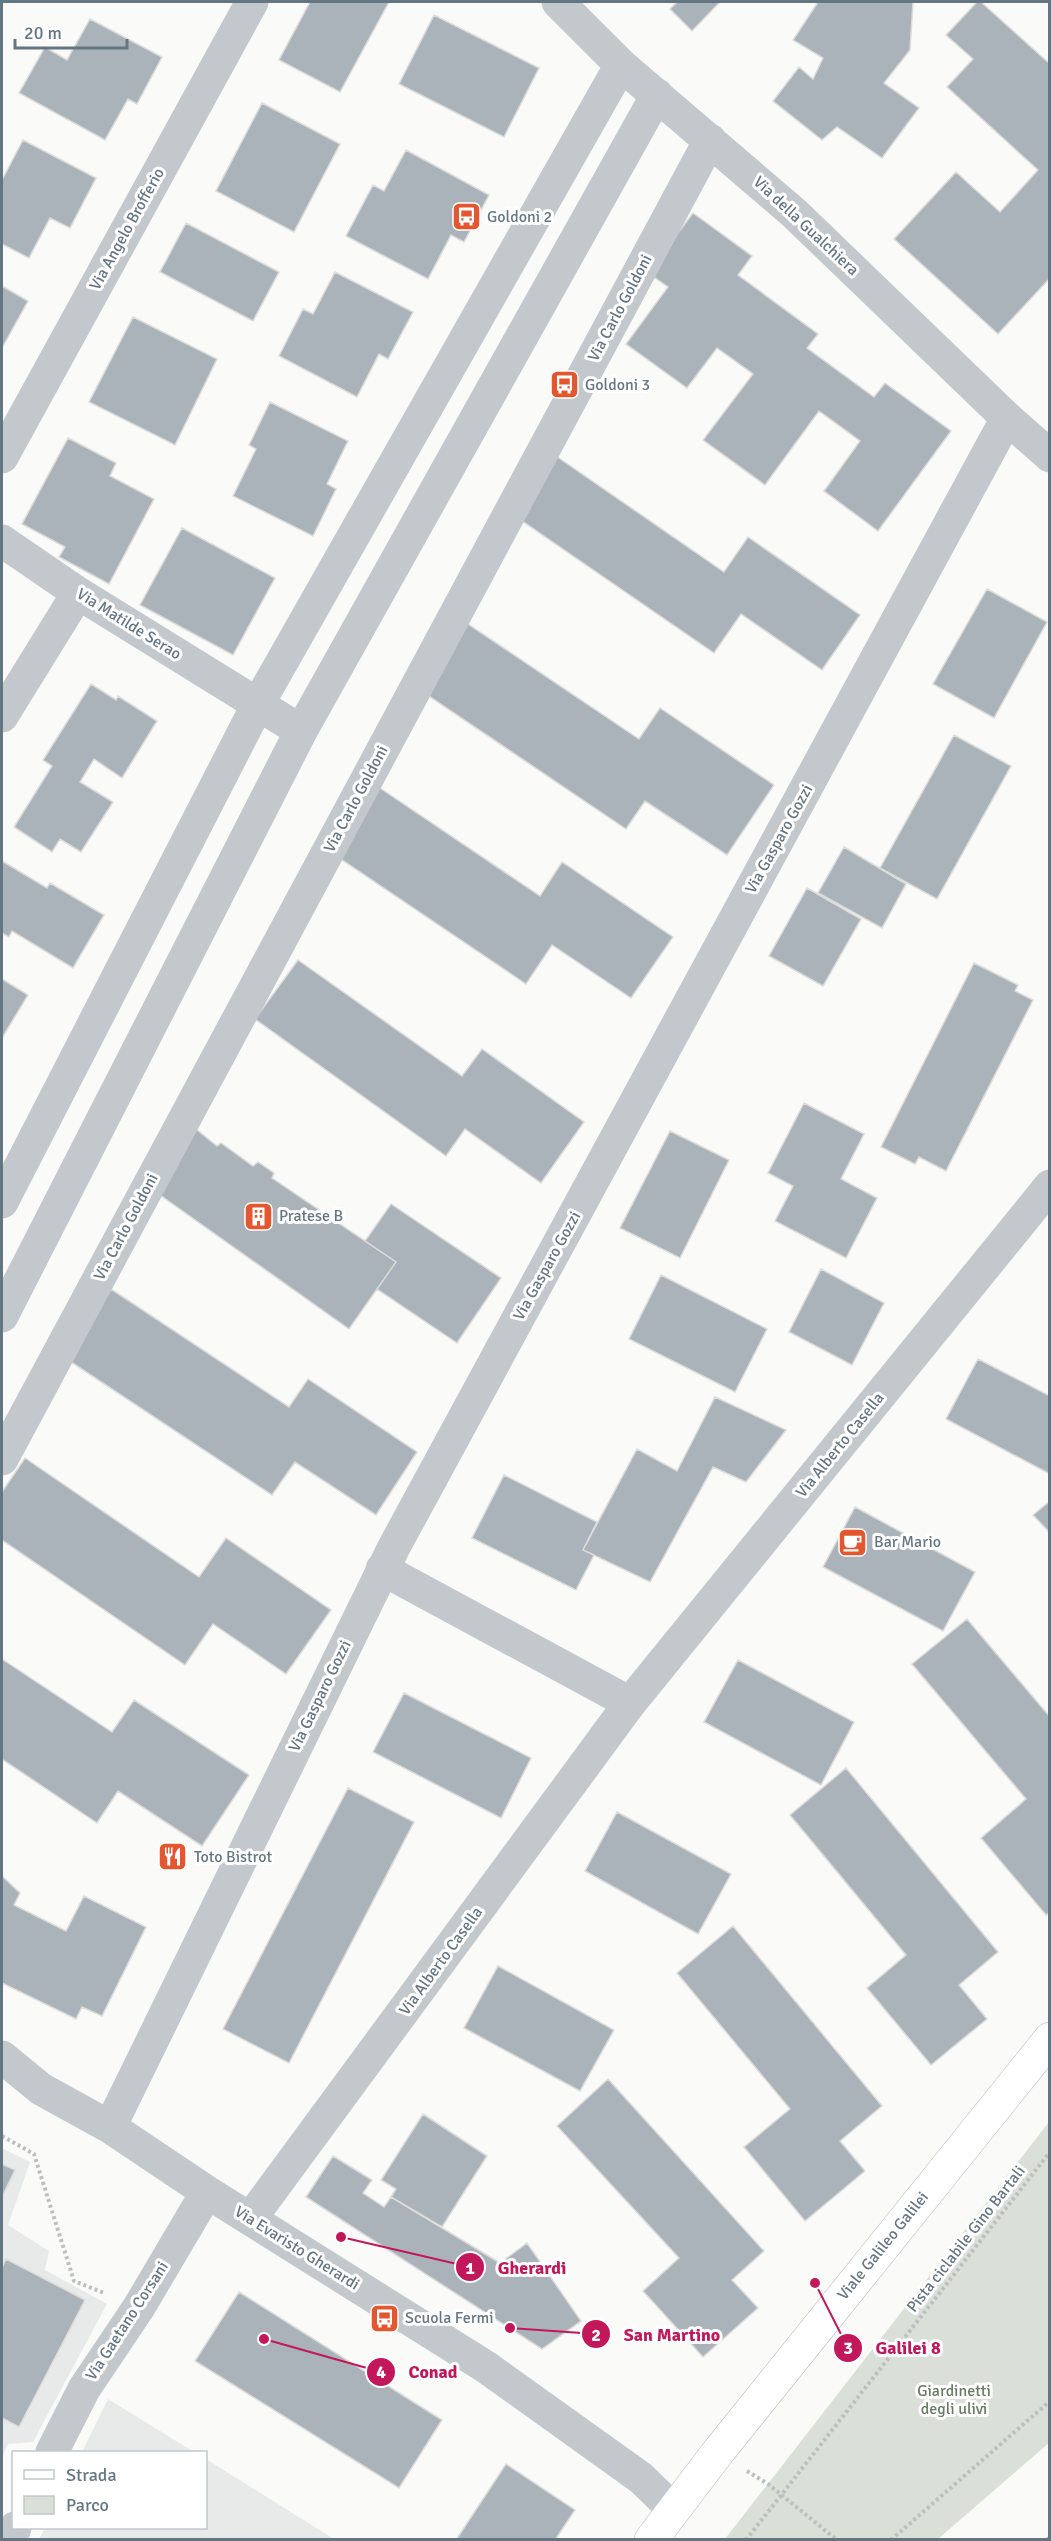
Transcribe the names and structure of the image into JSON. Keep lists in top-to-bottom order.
{
  "streets": {
    "main road": ["Viale Galileo Galilei"],
    "street": [
      "Via della Gualchiera",
      "Via Angelo Brofferio",
      "Via Carlo Goldoni",
      "Via Matilde Serao",
      "Via Gasparo Gozzi",
      "Via Alberto Casella",
      "Via Evaristo Gherardi",
      "Via Gaetano Corsani"
    ],
    "path": ["Pista ciclabile Gino Bartali"]
  },
  "crossings": [
    ["Via della Gualchiera", "Via Carlo Goldoni"],
    ["Via della Gualchiera", "Via Gasparo Gozzi"],
    ["Via Gasparo Gozzi", "Via Evaristo Gherardi"],
    ["Via Alberto Casella", "Via Evaristo Gherardi"],
    ["Viale Galileo Galilei", "Via Evaristo Gherardi"],
    ["Via Evaristo Gherardi", "Via Gaetano Corsani"]
  ],
  "parks": ["Giardinetti degli ulivi"],
  "places": {
    "bus stop": ["Goldoni 2", "Goldoni 3", "Scuola Fermi"],
    "building": ["Pratese B"],
    "cafe": ["Bar Mario"],
    "restaurant": ["Toto Bistrot"],
    "other": [
      "Gherardi",
      "Galilei 8",
      "San Martino",
      "Conad"
    ]
  },
  "legend": ["Strada", "Parco"],
  "scale_bar": "20 m"
}
